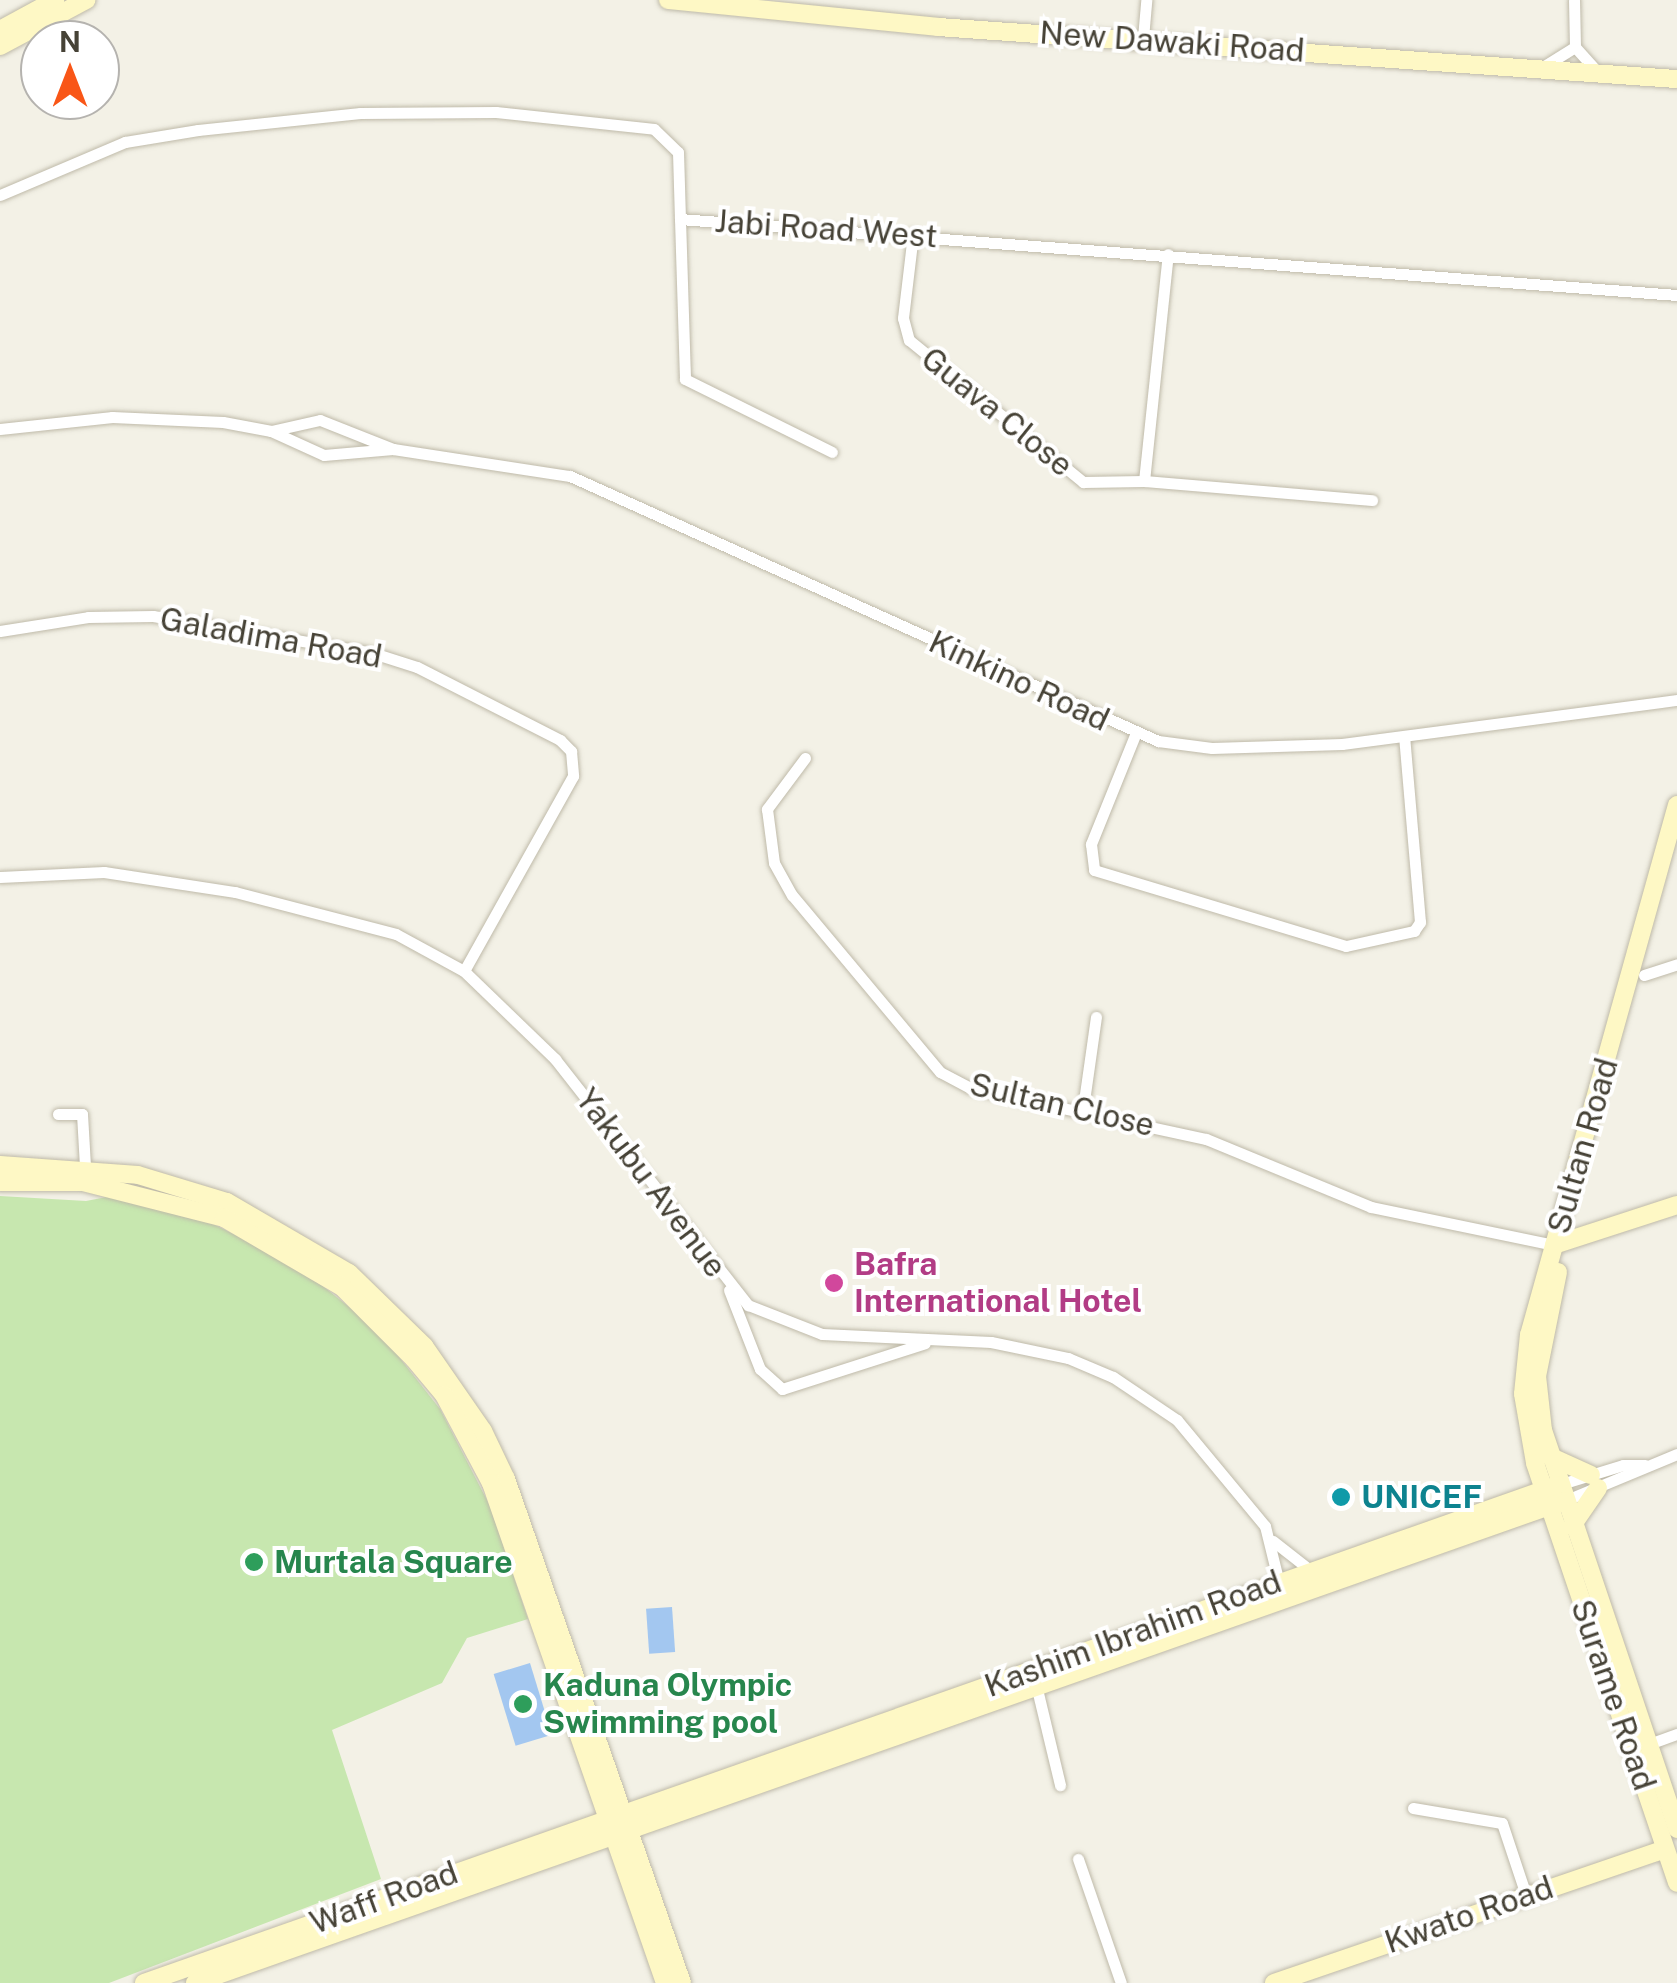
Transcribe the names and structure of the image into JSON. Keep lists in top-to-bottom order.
{
  "streets": {
    "street": [
      "New Dawaki Road",
      "Jabi Road West",
      "Guava Close",
      "Galadima Road",
      "Kinkino Road",
      "Sultan Close",
      "Sultan Road",
      "Yakubu Avenue",
      "Kashim Ibrahim Road",
      "Surame Road",
      "Waff Road",
      "Kwato Road"
    ]
  },
  "crossings": [
    ["Jabi Road West", "Guava Close"],
    ["Galadima Road", "Yakubu Avenue"],
    ["Sultan Close", "Sultan Road"],
    ["Sultan Road", "Kashim Ibrahim Road"],
    ["Sultan Road", "Surame Road"],
    ["Yakubu Avenue", "Kashim Ibrahim Road"],
    ["Kashim Ibrahim Road", "Surame Road"],
    ["Kashim Ibrahim Road", "Waff Road"],
    ["Surame Road", "Kwato Road"]
  ],
  "places": [
    "Bafra International Hotel",
    "UNICEF",
    "Murtala Square",
    "Kaduna Olympic Swimming pool"
  ],
  "north": "top"
}
